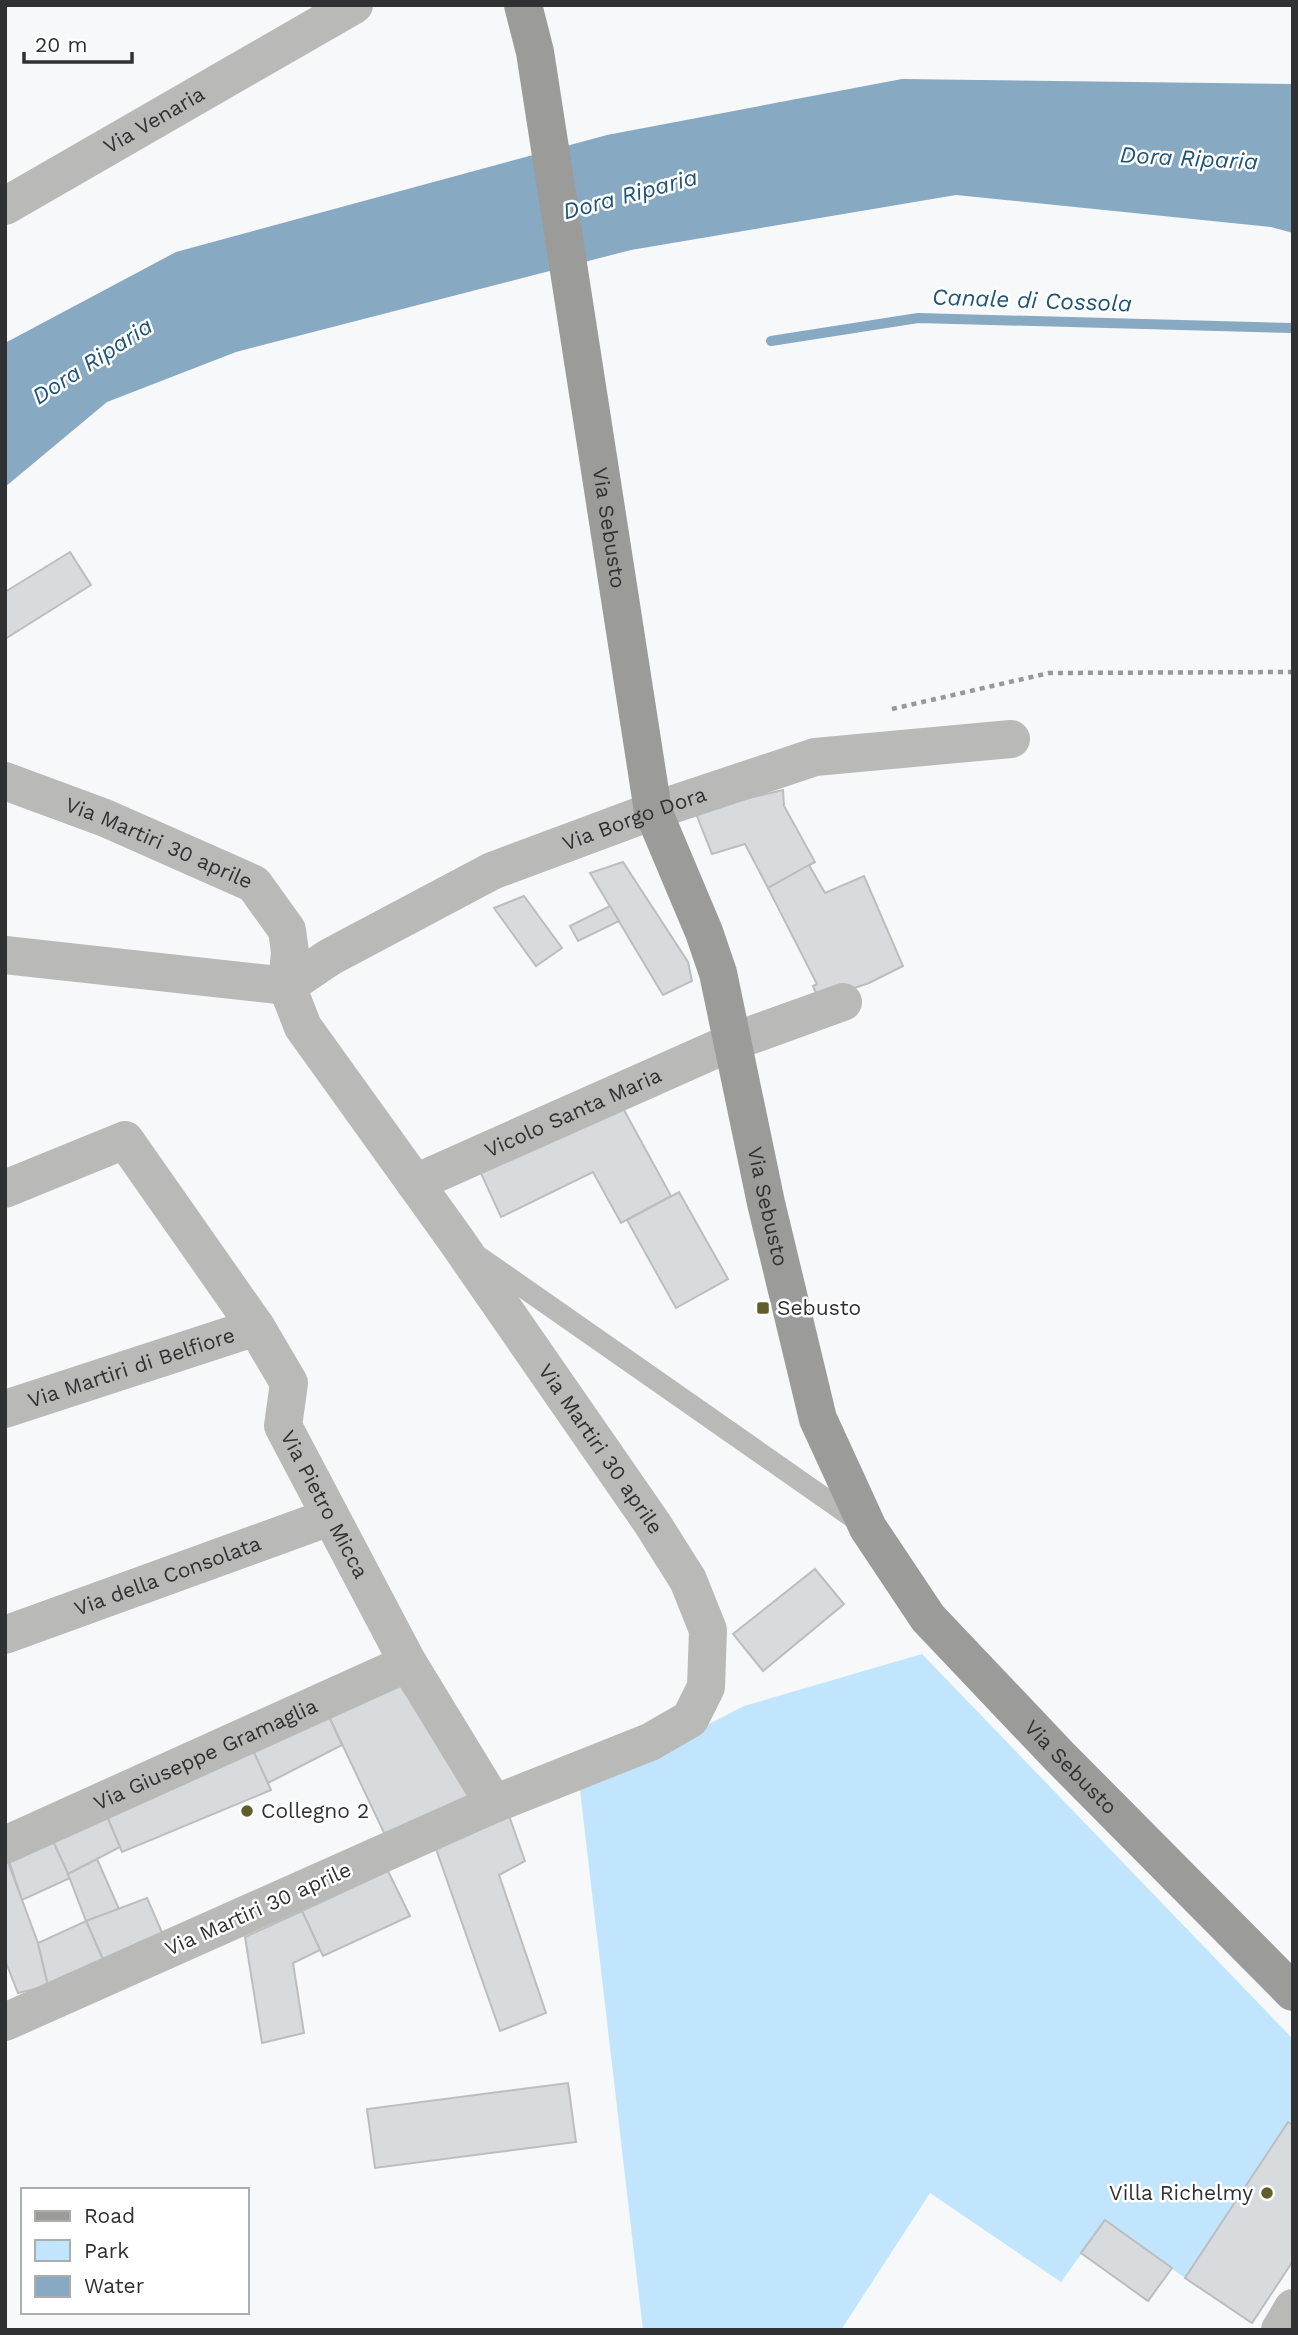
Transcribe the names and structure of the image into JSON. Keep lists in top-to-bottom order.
{
  "streets": {
    "street": [
      "Via Venaria",
      "Via Sebusto",
      "Via Borgo Dora",
      "Via Martiri 30 aprile",
      "Vicolo Santa Maria",
      "Via Martiri di Belfiore",
      "Via Pietro Micca",
      "Via della Consolata",
      "Via Giuseppe Gramaglia"
    ]
  },
  "crossings": [
    ["Via Sebusto", "Via Borgo Dora"],
    ["Via Sebusto", "Via Martiri 30 aprile"],
    ["Via Sebusto", "Vicolo Santa Maria"],
    ["Via Borgo Dora", "Via Martiri 30 aprile"],
    ["Via Martiri 30 aprile", "Vicolo Santa Maria"],
    ["Via Martiri 30 aprile", "Via Pietro Micca"],
    ["Via Martiri di Belfiore", "Via Pietro Micca"],
    ["Via Pietro Micca", "Via della Consolata"],
    ["Via Pietro Micca", "Via Giuseppe Gramaglia"]
  ],
  "water": ["Dora Riparia", "Canale di Cossola"],
  "places": {
    "transit": ["Sebusto"],
    "other": ["Collegno 2", "Villa Richelmy"]
  },
  "legend": ["Road", "Park", "Water"],
  "scale_bar": "20 m"
}
